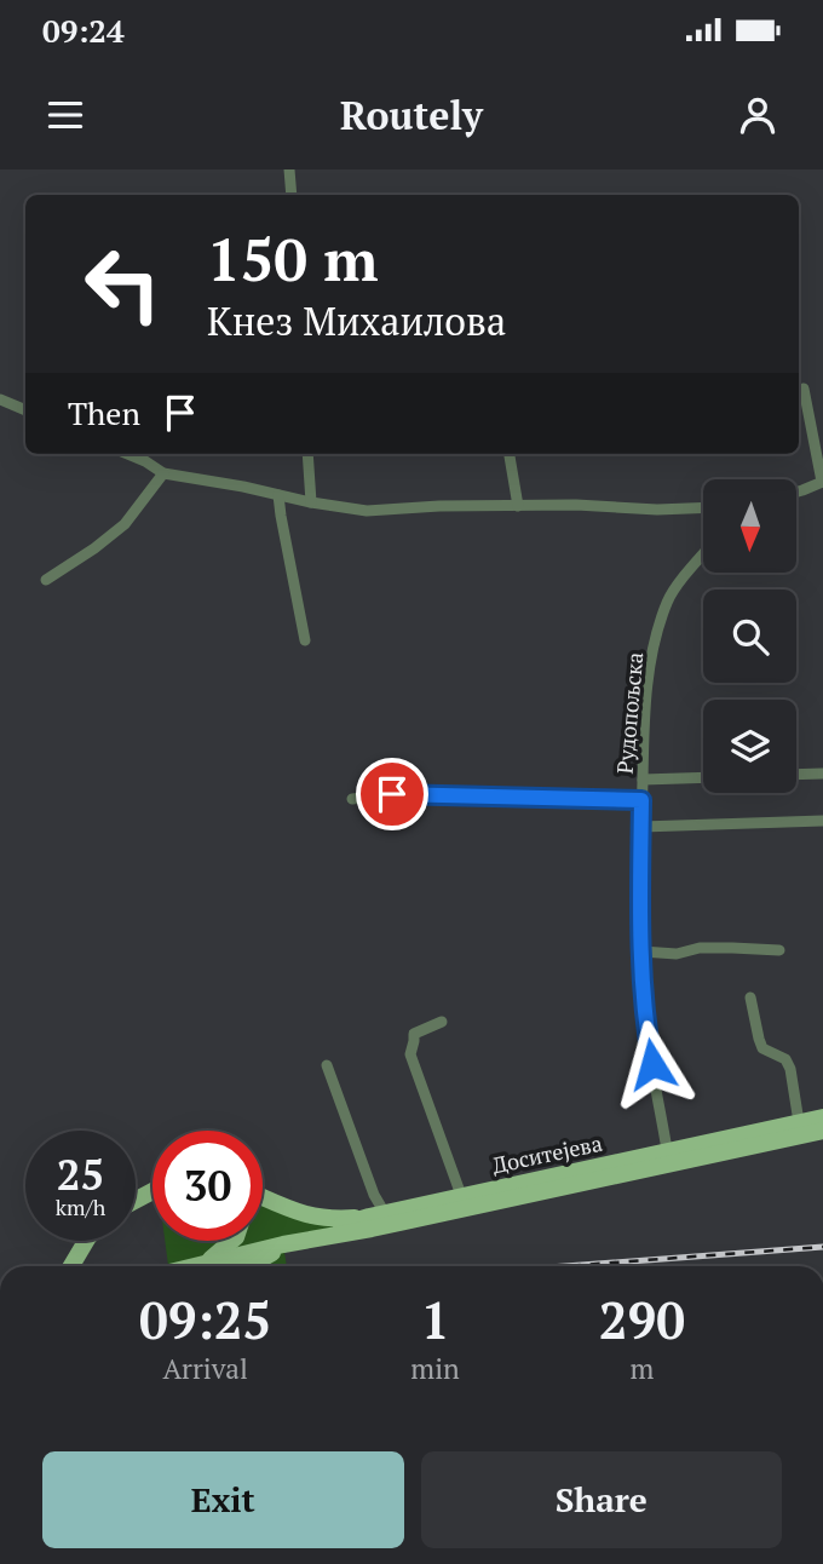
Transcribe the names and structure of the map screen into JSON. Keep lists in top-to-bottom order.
{
  "streets": {
    "main road": ["Доситејева"],
    "street": ["Рудопољска"]
  },
  "crossings": [
    ["Рудопољска", "Доситејева"]
  ],
  "north": "bottom",
  "page": {
    "status": "09:24",
    "header": "Routely",
    "turn": ["150 m", "Кнез Михаилова"],
    "then": "Then",
    "speed": "25 km/h",
    "limit": "30",
    "eta": [
      "09:25",
      "Arrival",
      "1",
      "min",
      "290",
      "m"
    ],
    "buttons": ["Exit", "Share"]
  }
}
